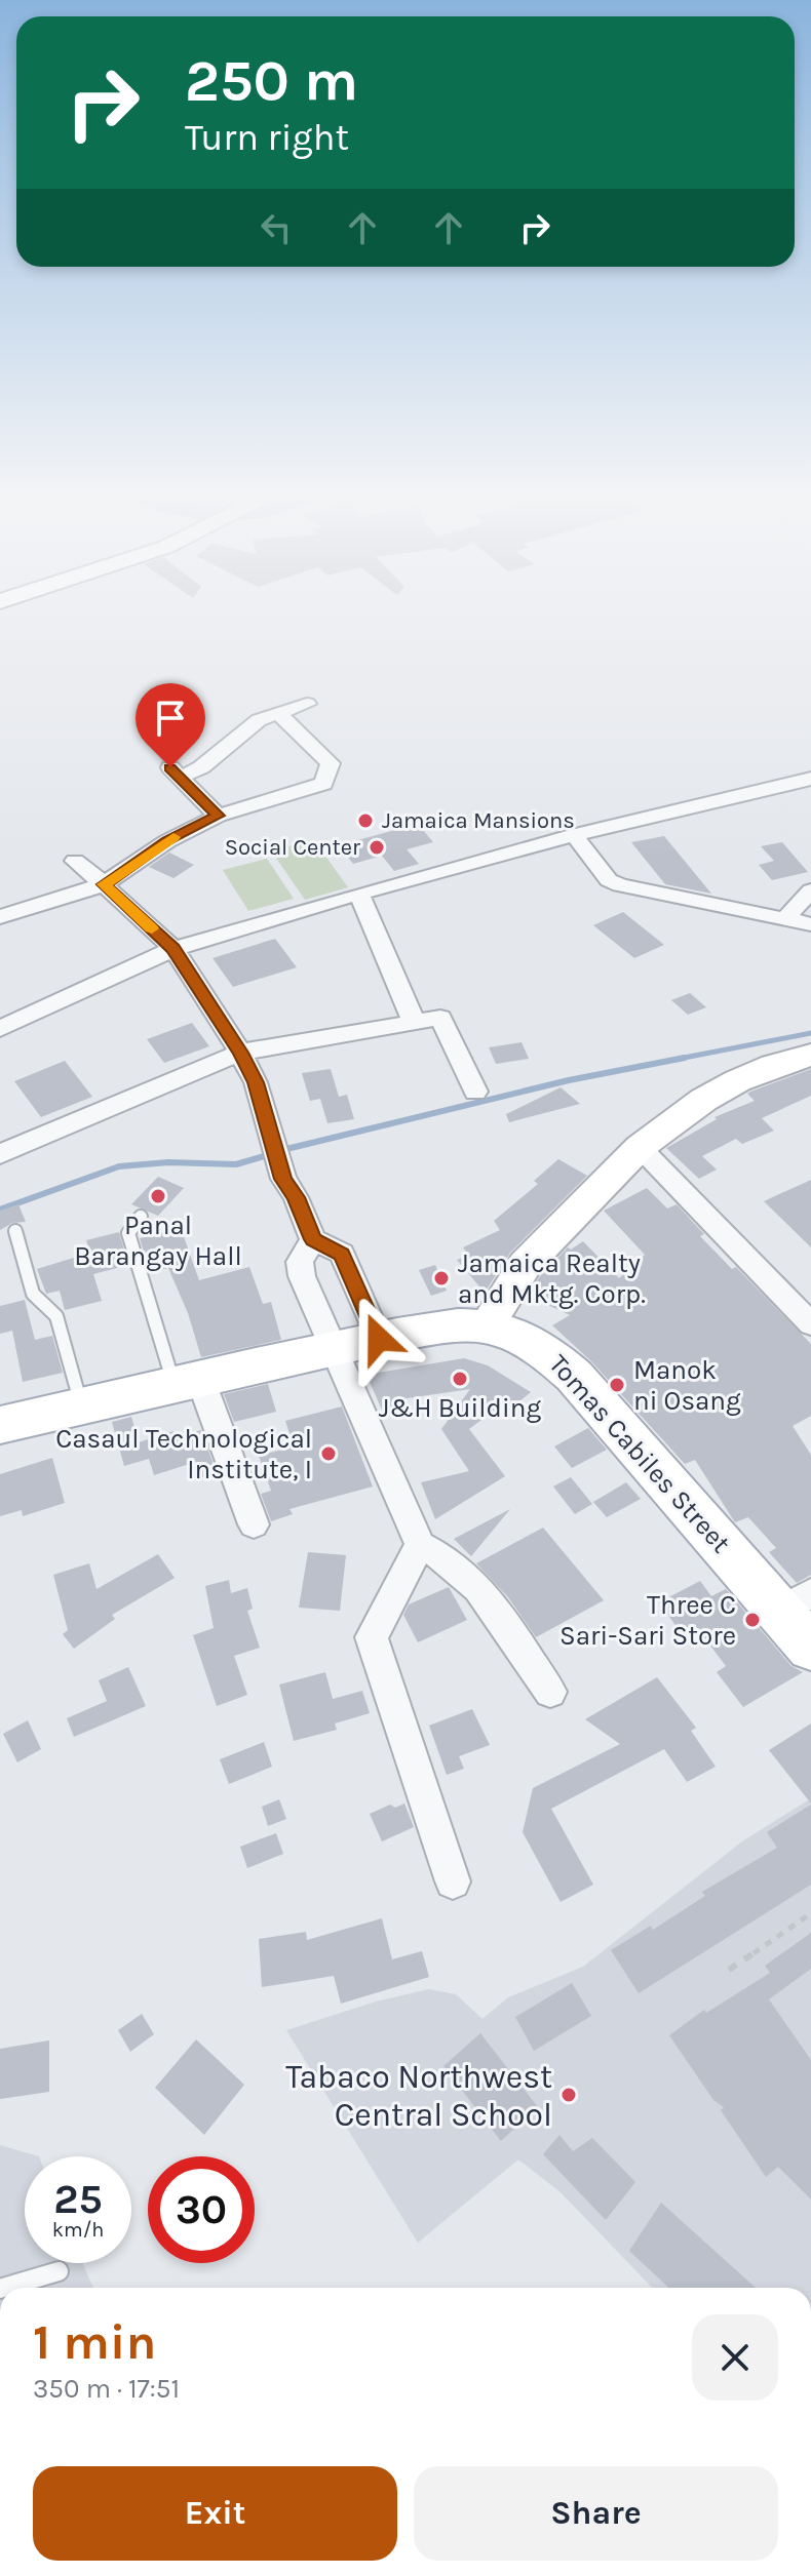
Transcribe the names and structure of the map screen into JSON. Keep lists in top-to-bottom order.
{
  "streets": {
    "main road": ["Tomas Cabiles Street"]
  },
  "places": [
    "Jamaica Mansions",
    "Social Center",
    "Panal Barangay Hall",
    "Jamaica Realty and Mktg. Corp.",
    "J&H Building",
    "Manok ni Osang",
    "Casaul Technological Institute, I",
    "Three C Sari-Sari Store",
    "Tabaco Northwest Central School"
  ],
  "page": {
    "turn": ["250 m", "Turn right"],
    "speed": "25 km/h",
    "limit": "30",
    "heading": ["1 min", "350 m · 17:51"],
    "buttons": ["Exit", "Share"]
  }
}
